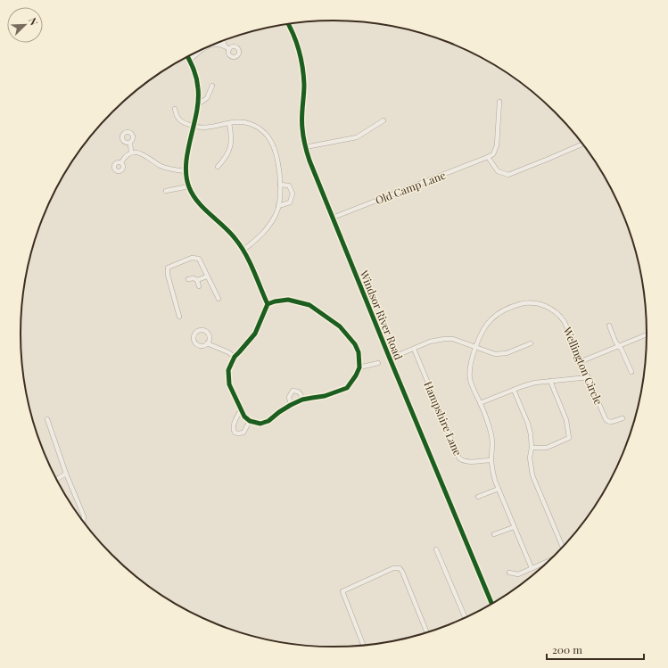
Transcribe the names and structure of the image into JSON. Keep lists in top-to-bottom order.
{
  "streets": {
    "main road": ["Windsor River Road"],
    "street": ["Old Camp Lane", "Wellington Circle", "Hampshire Lane"]
  },
  "crossings": [
    ["Old Camp Lane", "Windsor River Road"],
    ["Wellington Circle", "Hampshire Lane"]
  ],
  "scale_bar": "200 m",
  "north": "top right"
}
